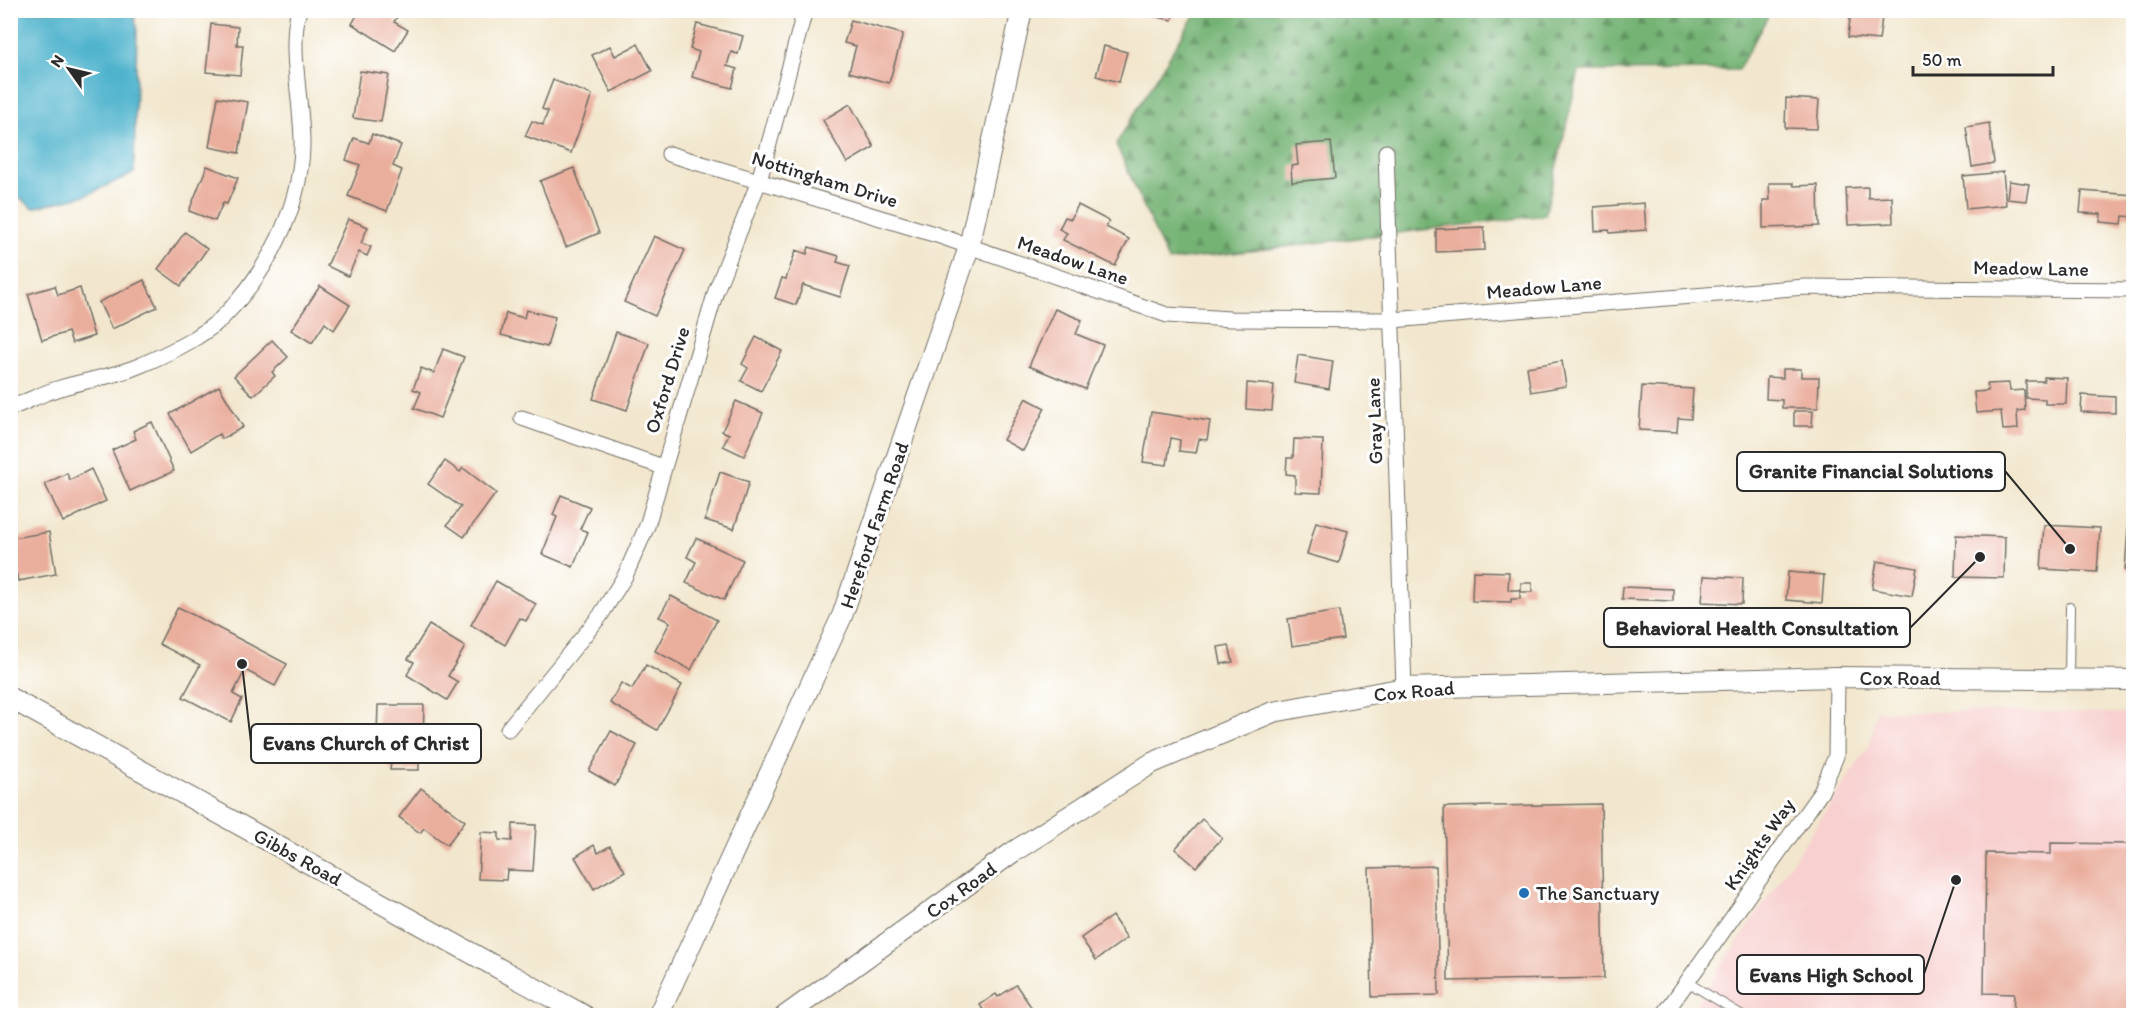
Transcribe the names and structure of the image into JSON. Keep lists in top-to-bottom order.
{
  "streets": {
    "street": [
      "Nottingham Drive",
      "Meadow Lane",
      "Oxford Drive",
      "Gray Lane",
      "Hereford Farm Road",
      "Cox Road",
      "Knights Way",
      "Gibbs Road"
    ]
  },
  "crossings": [
    ["Nottingham Drive", "Meadow Lane"],
    ["Nottingham Drive", "Oxford Drive"],
    ["Nottingham Drive", "Hereford Farm Road"],
    ["Meadow Lane", "Gray Lane"],
    ["Meadow Lane", "Hereford Farm Road"],
    ["Gray Lane", "Cox Road"],
    ["Cox Road", "Knights Way"]
  ],
  "places": [
    "Granite Financial Solutions",
    "Behavioral Health Consultation",
    "Evans Church of Christ",
    "Evans High School",
    "The Sanctuary"
  ],
  "scale_bar": "50 m",
  "north": "top left"
}
